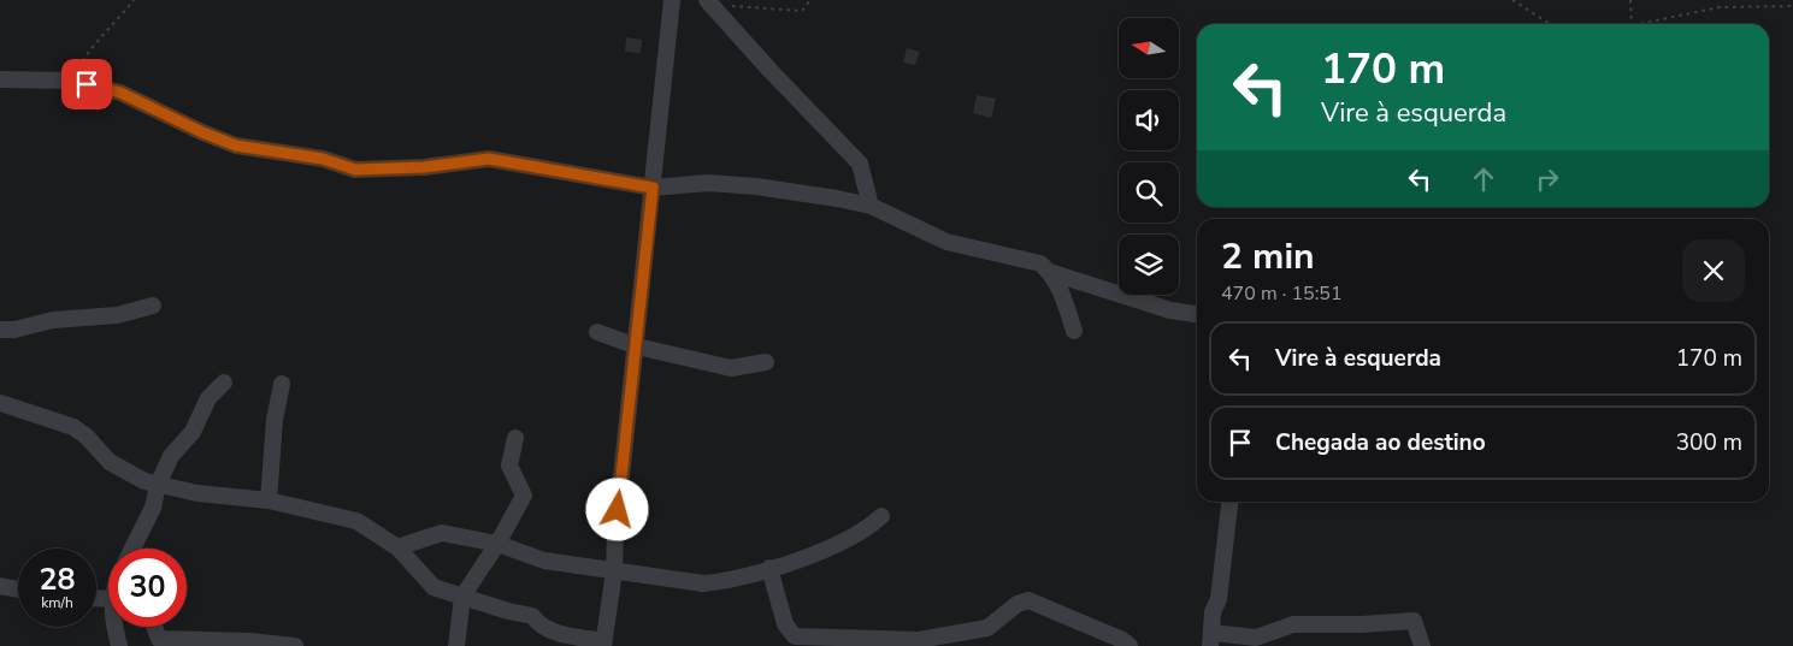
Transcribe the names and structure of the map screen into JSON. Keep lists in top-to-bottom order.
{
  "north": "left",
  "page": {
    "turn": ["170 m", "Vire à esquerda"],
    "heading": ["2 min", "470 m · 15:51"],
    "list": [
      {
        "name": "Vire à esquerda",
        "value": "170 m"
      },
      {
        "name": "Chegada ao destino",
        "value": "300 m"
      }
    ],
    "speed": "28 km/h",
    "limit": "30"
  }
}
